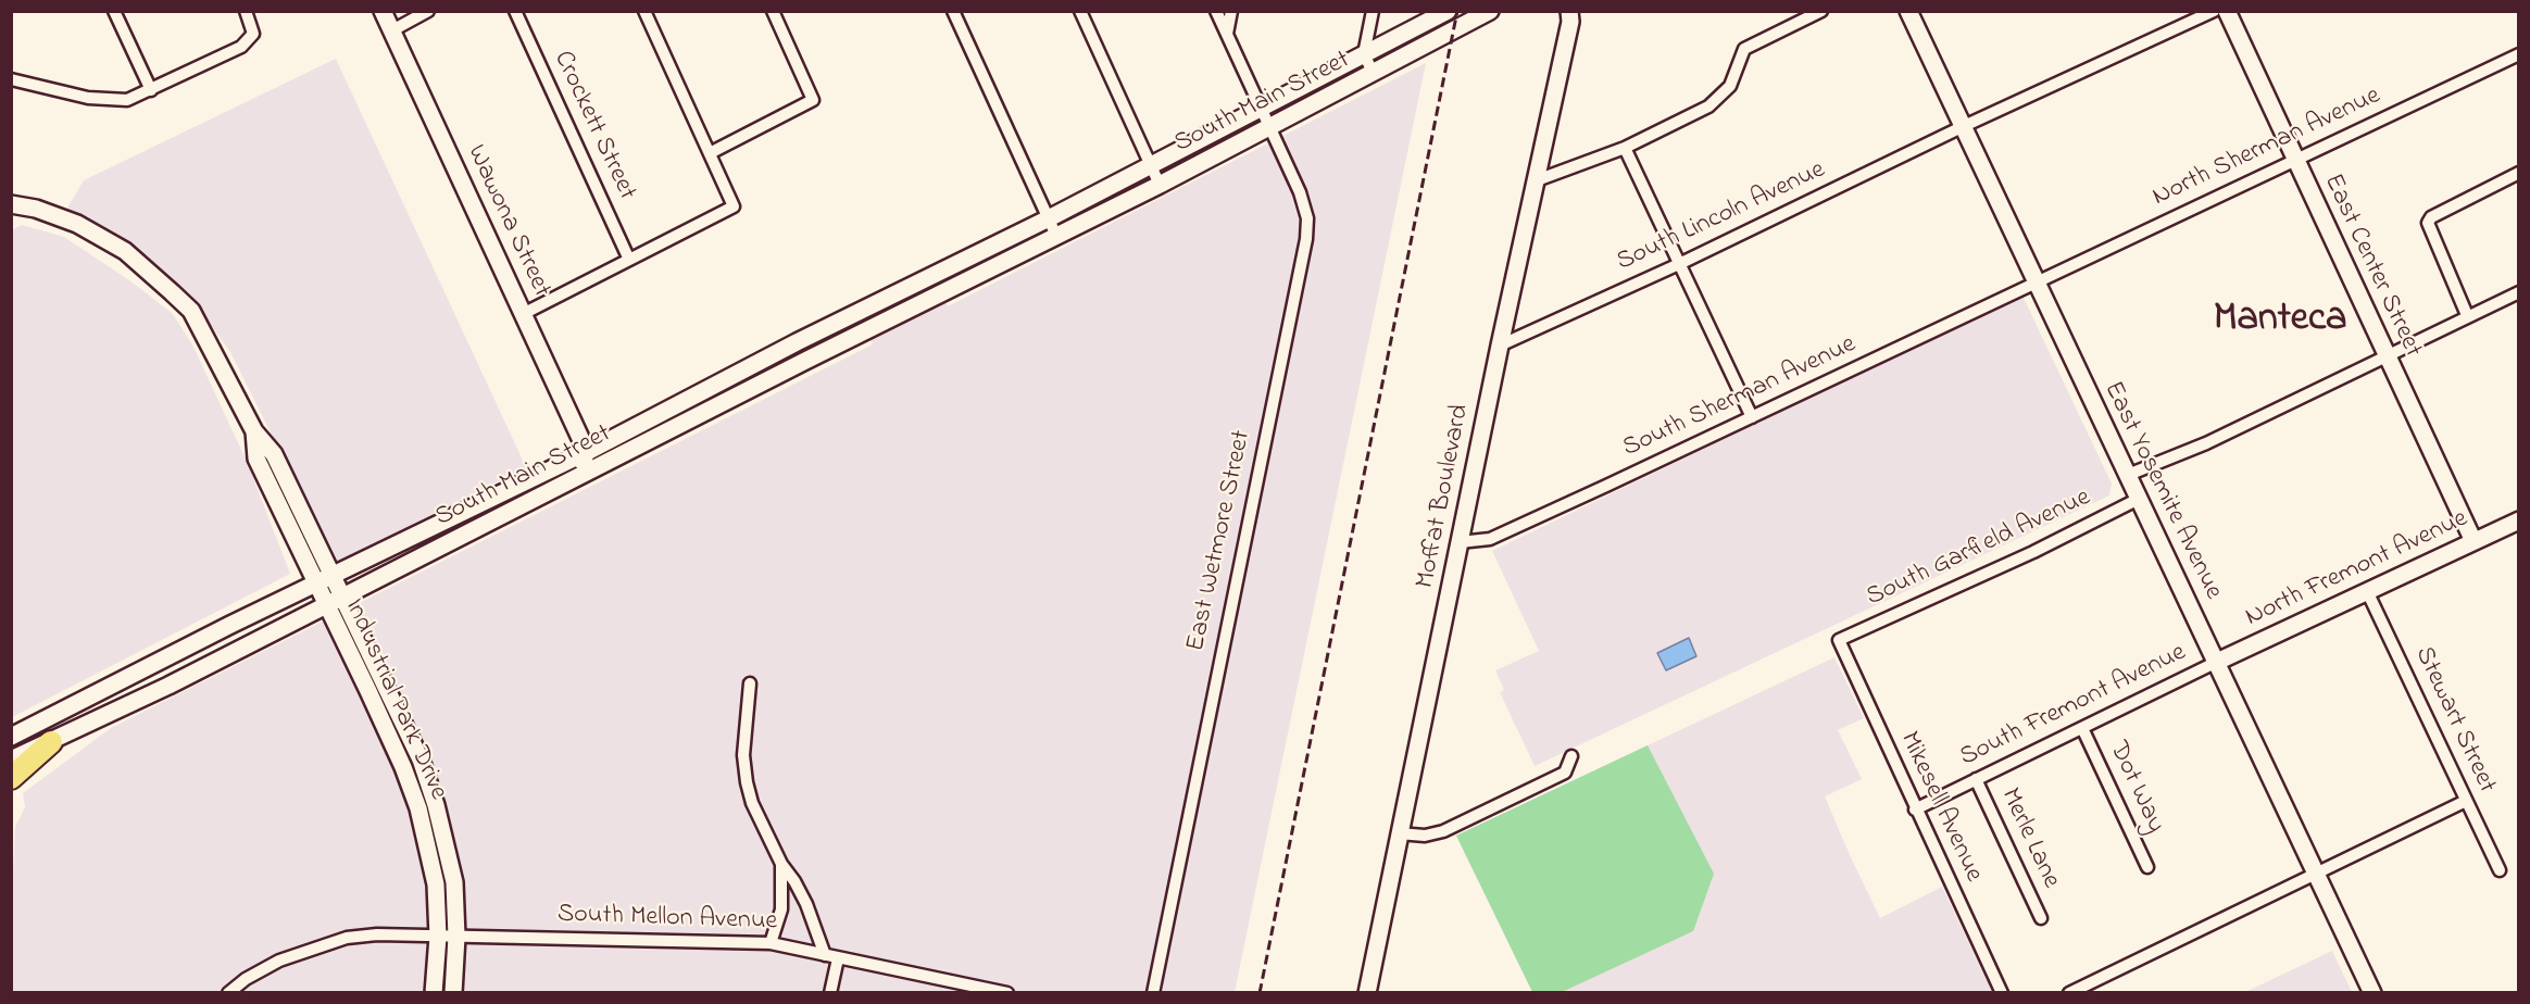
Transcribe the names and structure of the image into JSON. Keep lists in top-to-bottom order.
{
  "streets": {
    "main road": [
      "South Main Street",
      "Wawona Street",
      "East Center Street",
      "East Yosemite Avenue",
      "Moffat Boulevard",
      "North Fremont Avenue",
      "Industrial Park Drive"
    ],
    "street": [
      "Crockett Street",
      "North Sherman Avenue",
      "South Lincoln Avenue",
      "South Sherman Avenue",
      "East Wetmore Street",
      "South Garfield Avenue",
      "South Fremont Avenue",
      "Stewart Street",
      "Dot Way",
      "Mikesell Avenue",
      "Merle Lane",
      "South Mellon Avenue"
    ]
  },
  "crossings": [
    ["South Main Street", "Wawona Street"],
    ["South Main Street", "East Wetmore Street"],
    ["South Main Street", "Industrial Park Drive"],
    ["North Sherman Avenue", "East Center Street"],
    ["North Sherman Avenue", "South Sherman Avenue"],
    ["North Sherman Avenue", "East Yosemite Avenue"],
    ["South Lincoln Avenue", "East Yosemite Avenue"],
    ["South Lincoln Avenue", "Moffat Boulevard"],
    ["East Center Street", "North Fremont Avenue"],
    ["South Sherman Avenue", "East Yosemite Avenue"],
    ["South Sherman Avenue", "Moffat Boulevard"],
    ["East Yosemite Avenue", "South Garfield Avenue"],
    ["East Yosemite Avenue", "North Fremont Avenue"],
    ["East Yosemite Avenue", "South Fremont Avenue"],
    ["South Garfield Avenue", "Mikesell Avenue"],
    ["North Fremont Avenue", "South Fremont Avenue"],
    ["North Fremont Avenue", "Stewart Street"],
    ["Industrial Park Drive", "South Mellon Avenue"],
    ["South Fremont Avenue", "Dot Way"],
    ["South Fremont Avenue", "Mikesell Avenue"],
    ["South Fremont Avenue", "Merle Lane"]
  ],
  "districts": ["Manteca"]
}
